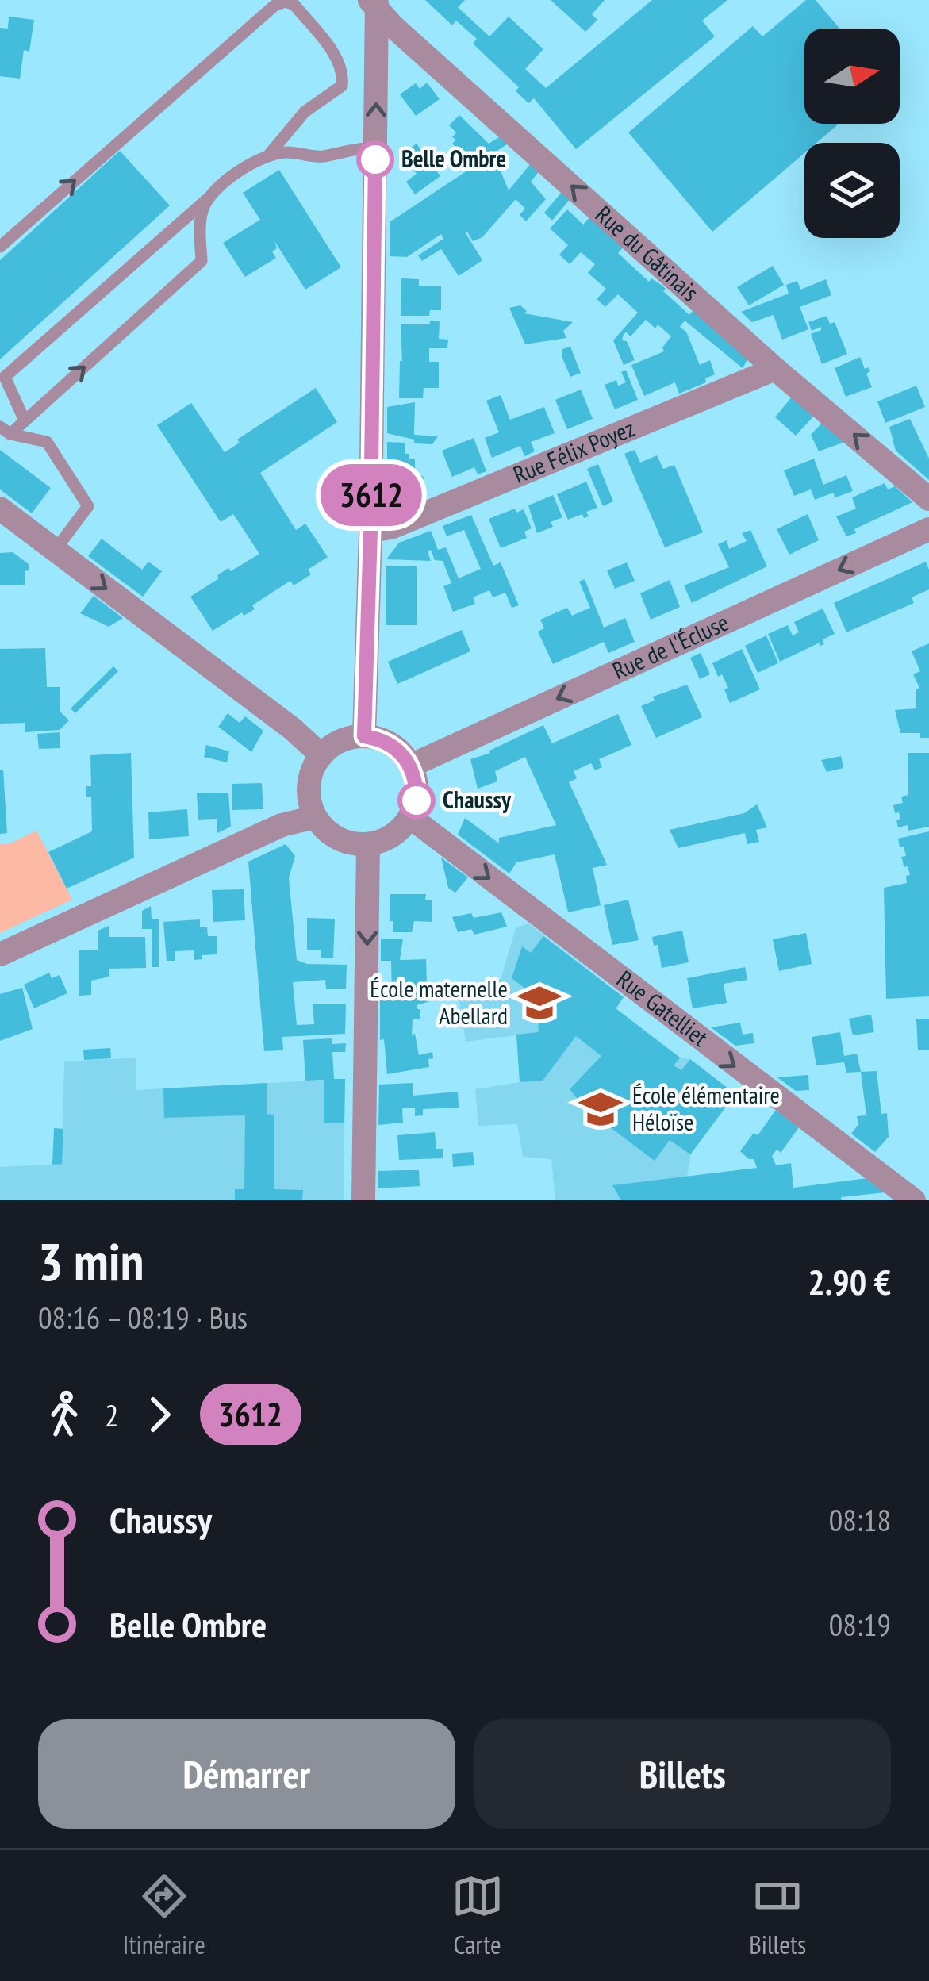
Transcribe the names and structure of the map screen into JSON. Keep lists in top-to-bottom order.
{
  "streets": {
    "street": [
      "Rue du Gâtinais",
      "Rue Félix Poyez",
      "Rue de l'Écluse",
      "Rue Gatelliet"
    ]
  },
  "crossings": [
    ["Rue du Gâtinais", "Rue Félix Poyez"],
    ["Rue de l'Écluse", "Rue Gatelliet"]
  ],
  "one_way": ["Rue du Gâtinais", "Rue de l'Écluse", "Rue Gatelliet"],
  "places": {
    "other": ["Belle Ombre", "Chaussy"],
    "school or university": ["École maternelle Abellard", "École élémentaire Héloïse"]
  },
  "lines": ["bus line 3612"],
  "north": "right",
  "page": {
    "on_map": "3612",
    "heading": ["3 min", "08:16 – 08:19 · Bus", "2.90 €"],
    "legs": ["2", "3612"],
    "list": [
      {
        "name": "Chaussy",
        "value": "08:18"
      },
      {
        "name": "Belle Ombre",
        "value": "08:19"
      }
    ],
    "buttons": ["Démarrer", "Billets"],
    "tabs": ["Itinéraire", "Carte", "Billets"]
  }
}
